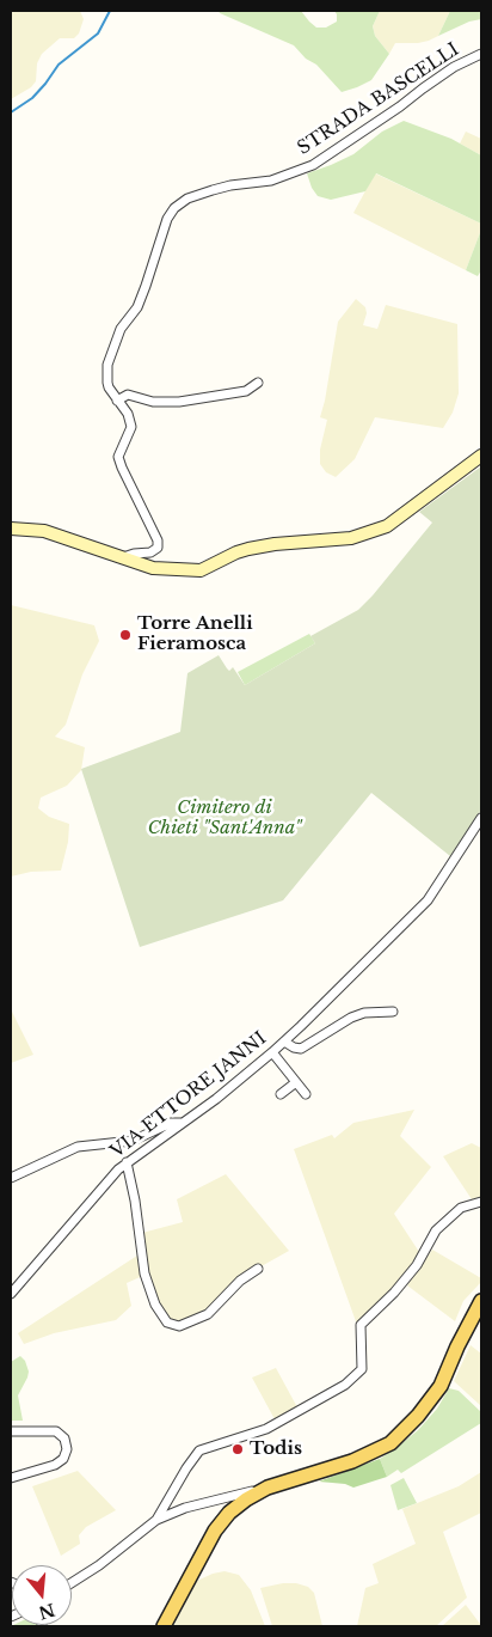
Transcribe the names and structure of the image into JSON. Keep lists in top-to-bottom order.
{
  "streets": {
    "street": ["STRADA BASCELLI", "VIA ETTORE JANNI"]
  },
  "parks": ["Cimitero di Chieti \"Sant'Anna\""],
  "places": ["Torre Anelli Fieramosca", "Todis"],
  "north": "bottom"
}
